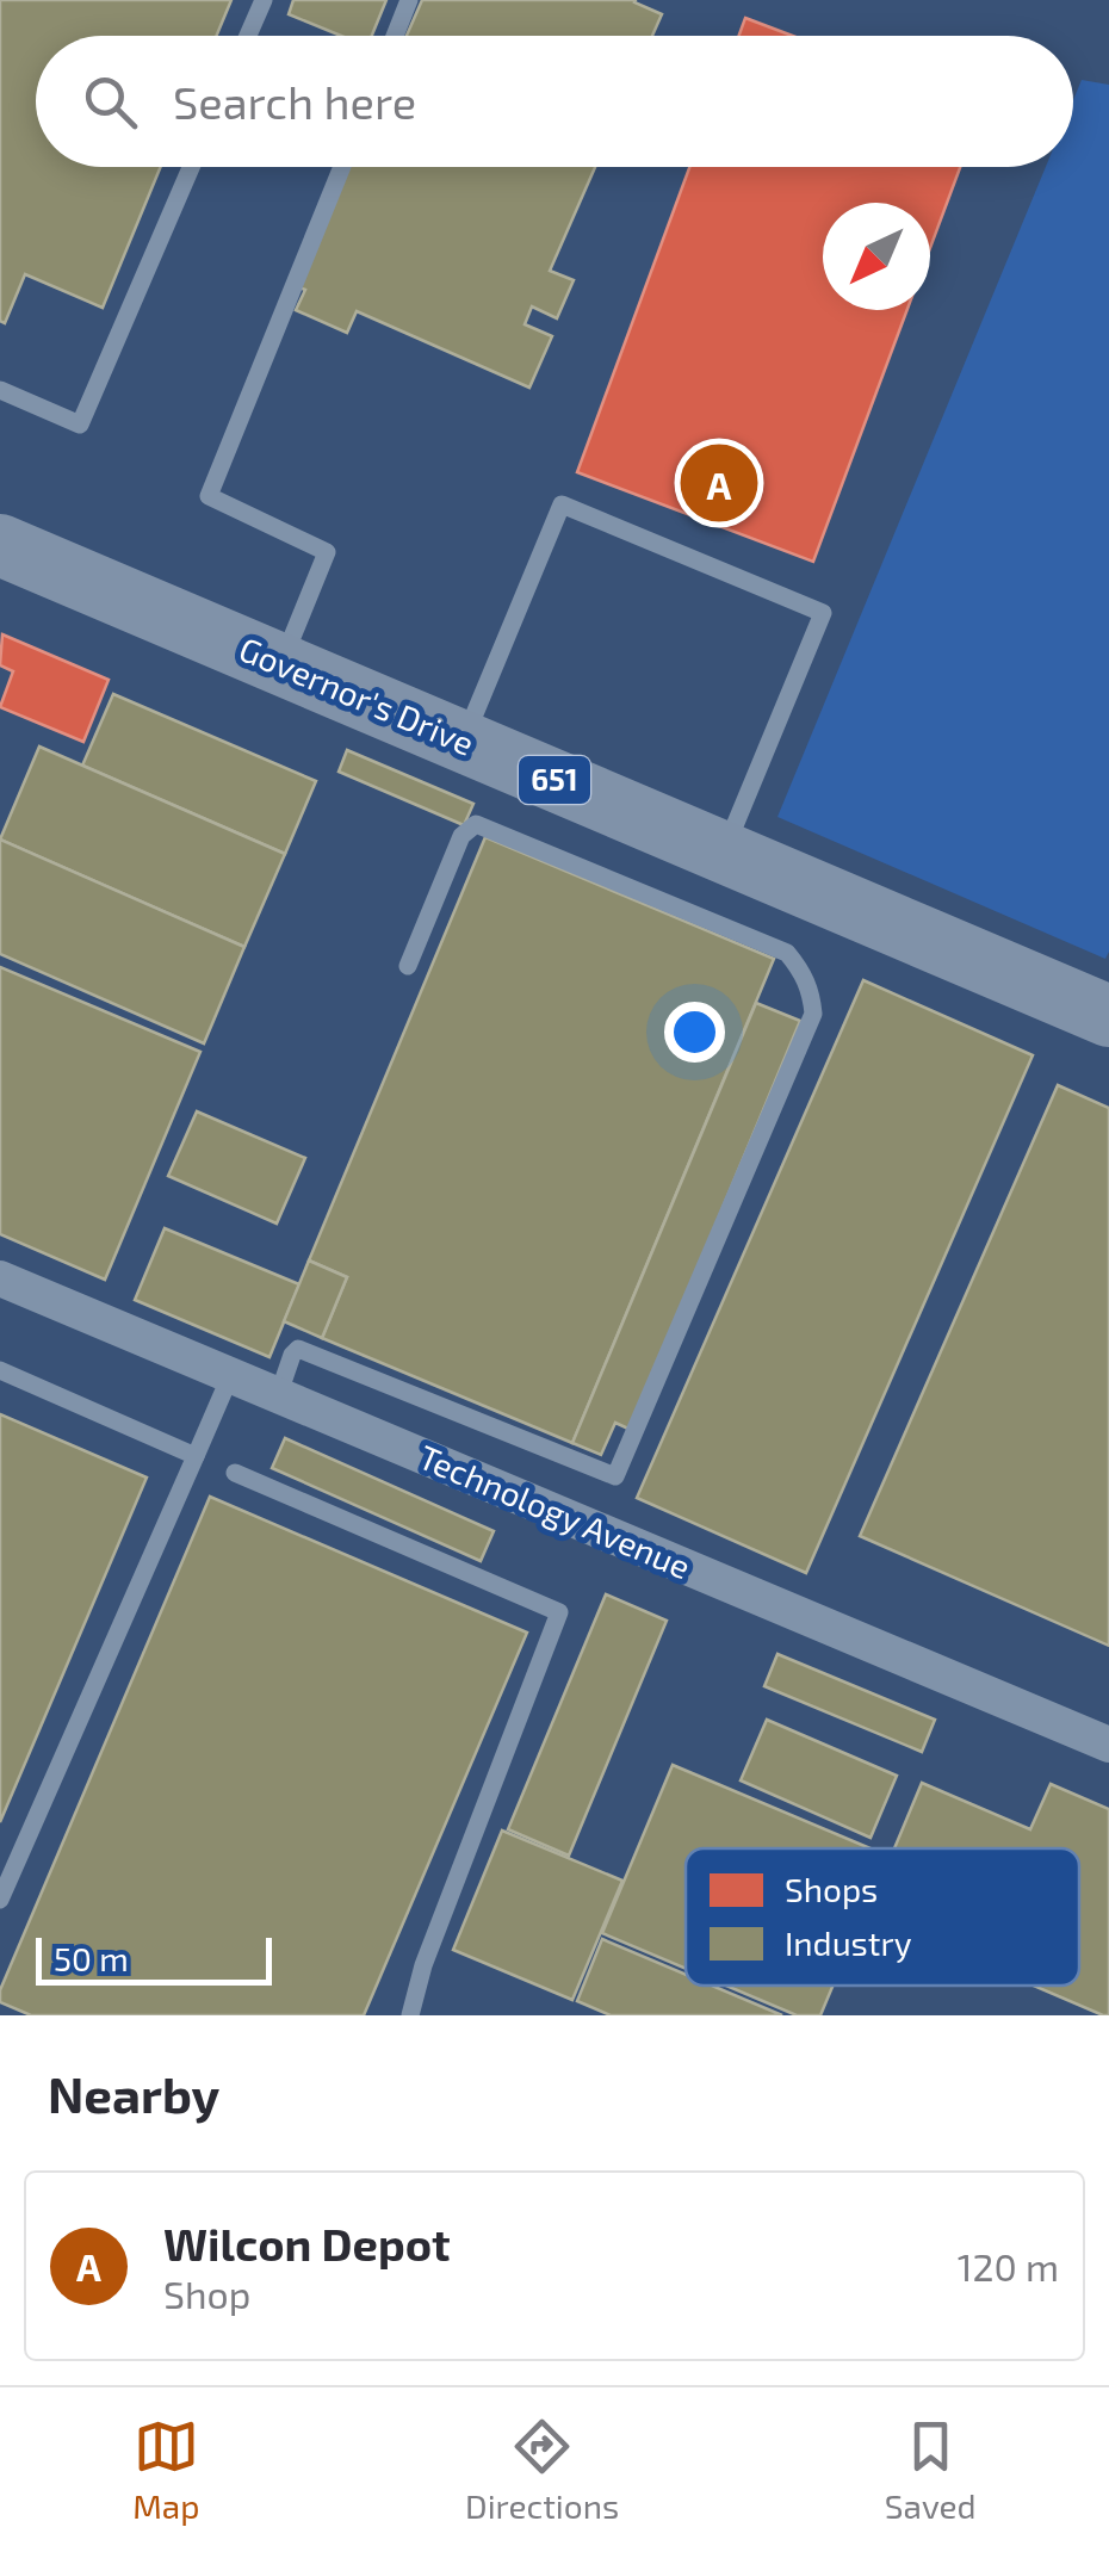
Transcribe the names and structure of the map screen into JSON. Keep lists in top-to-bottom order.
{
  "streets": {
    "highway": ["Governor's Drive", "651"],
    "street": ["Technology Avenue"]
  },
  "legend": ["Shops", "Industry"],
  "scale_bar": "50 m",
  "north": "bottom left",
  "page": {
    "search": "Search here",
    "pins": "A",
    "scale": "50 m",
    "heading": "Nearby",
    "list": [
      {
        "mark": "A",
        "name": "Wilcon Depot",
        "note": "Shop",
        "value": "120 m"
      }
    ],
    "nav": ["Map", "Directions", "Saved"]
  }
}
